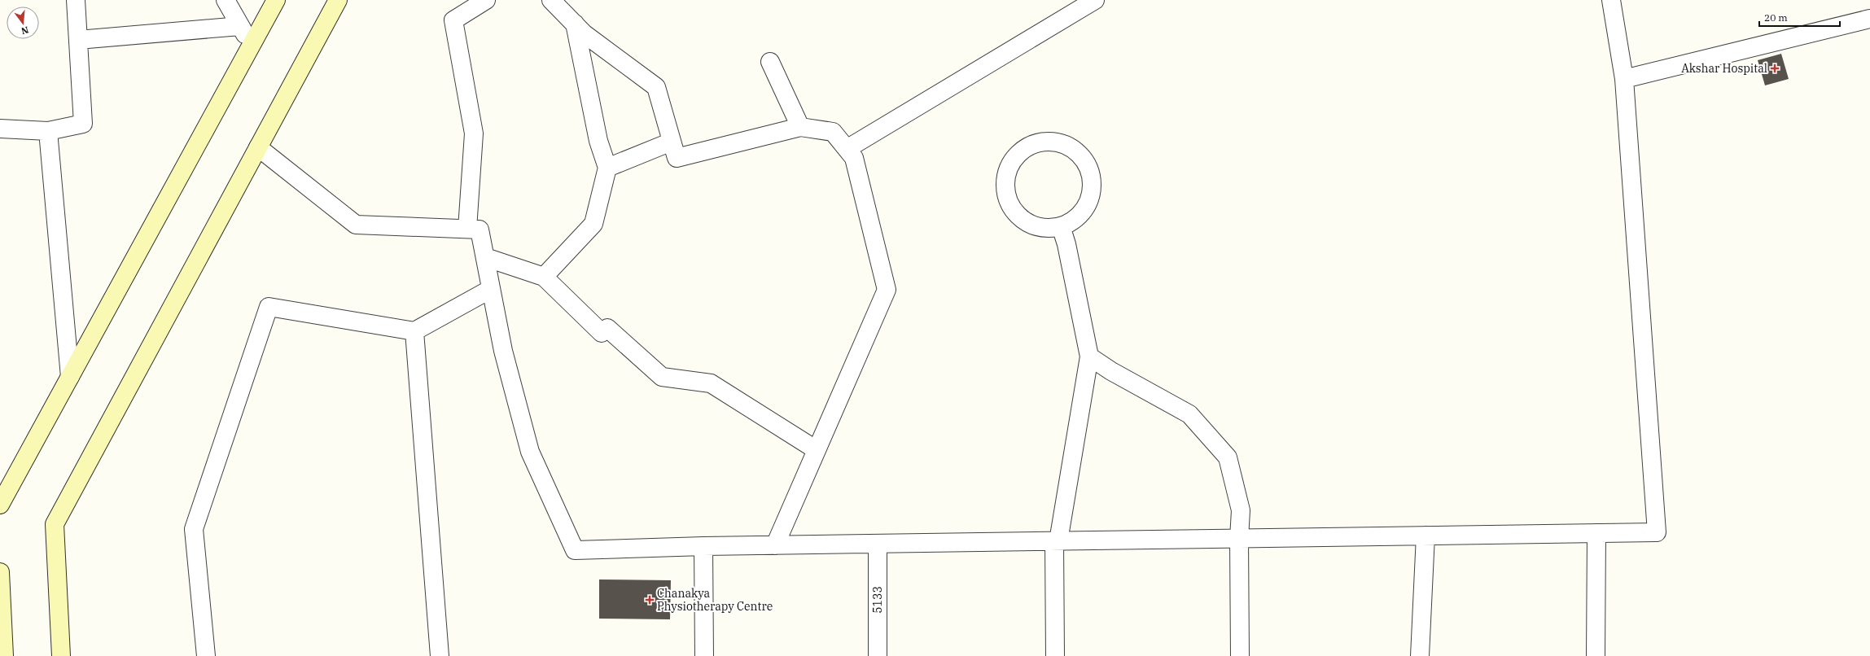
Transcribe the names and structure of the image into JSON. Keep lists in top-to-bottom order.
{
  "streets": {
    "street": ["5133"]
  },
  "places": {
    "health": ["Akshar Hospital", "Chanakya Physiotherapy Centre"]
  },
  "scale_bar": "20 m",
  "north": "bottom"
}
